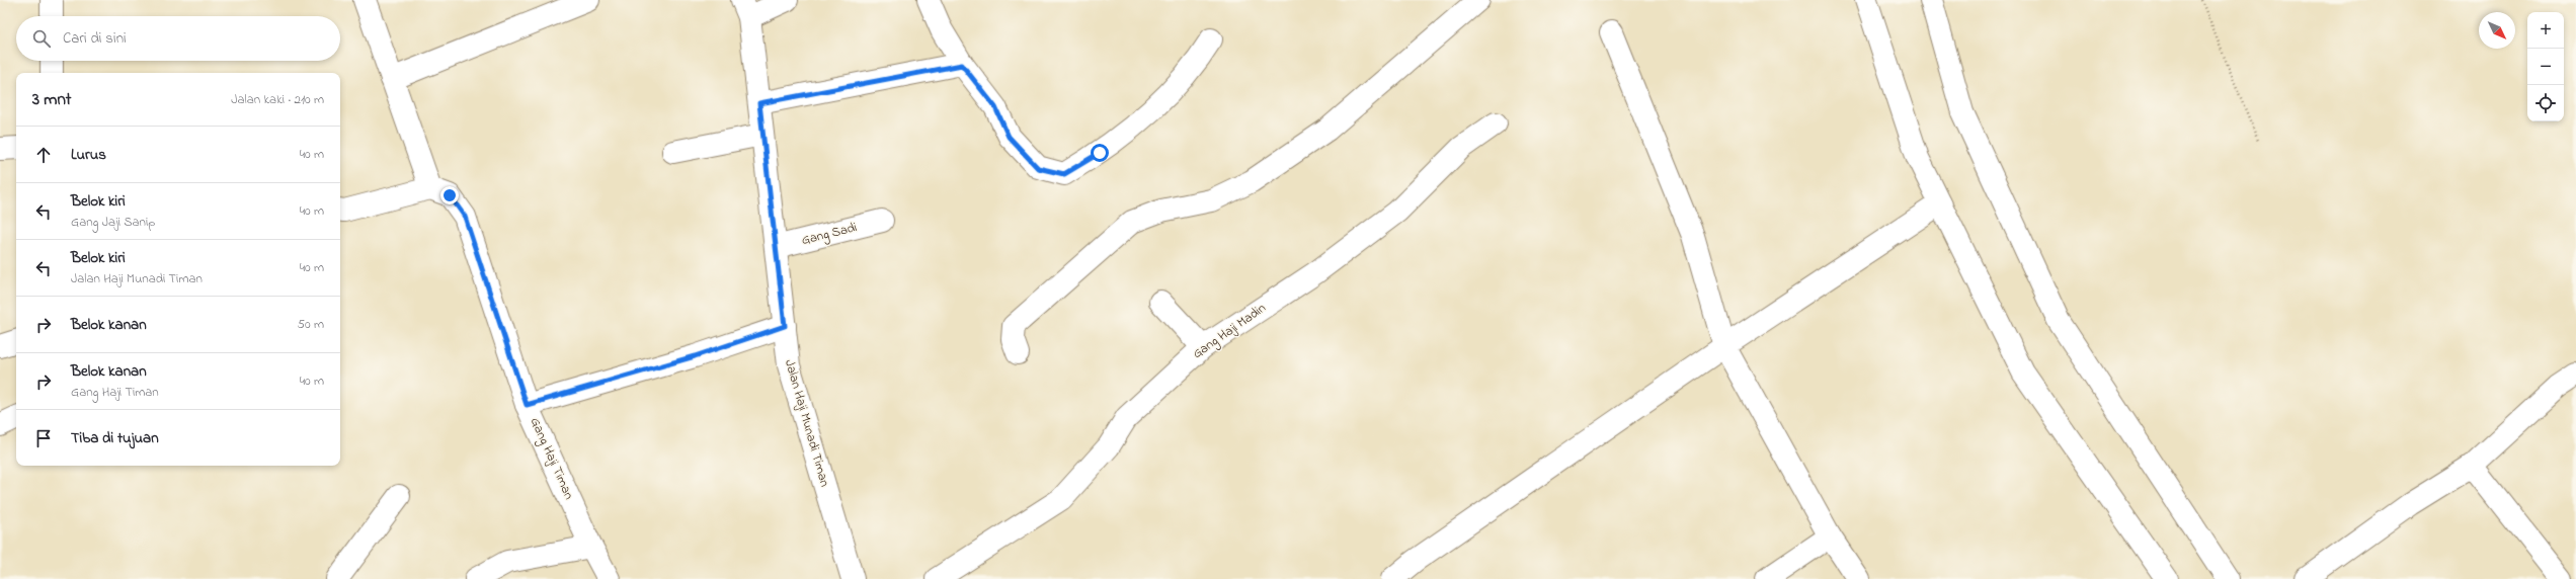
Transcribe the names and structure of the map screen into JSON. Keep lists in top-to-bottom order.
{
  "streets": {
    "street": [
      "Gang Sadi",
      "Gang Haji Madin",
      "Jalan Haji Munadi Timan",
      "Gang Haji Timan"
    ]
  },
  "crossings": [
    ["Gang Sadi", "Jalan Haji Munadi Timan"]
  ],
  "north": "bottom right",
  "page": {
    "map_buttons": ["+", "−"],
    "search": "Cari di sini",
    "heading": ["3 mnt", "Jalan kaki · 210 m"],
    "list": [
      ["Lurus", "40 m"],
      ["Belok kiri", "Gang Jaji Sanip", "40 m"],
      ["Belok kiri", "Jalan Haji Munadi Timan", "40 m"],
      ["Belok kanan", "50 m"],
      ["Belok kanan", "Gang Haji Timan", "40 m"],
      "Tiba di tujuan"
    ]
  }
}
